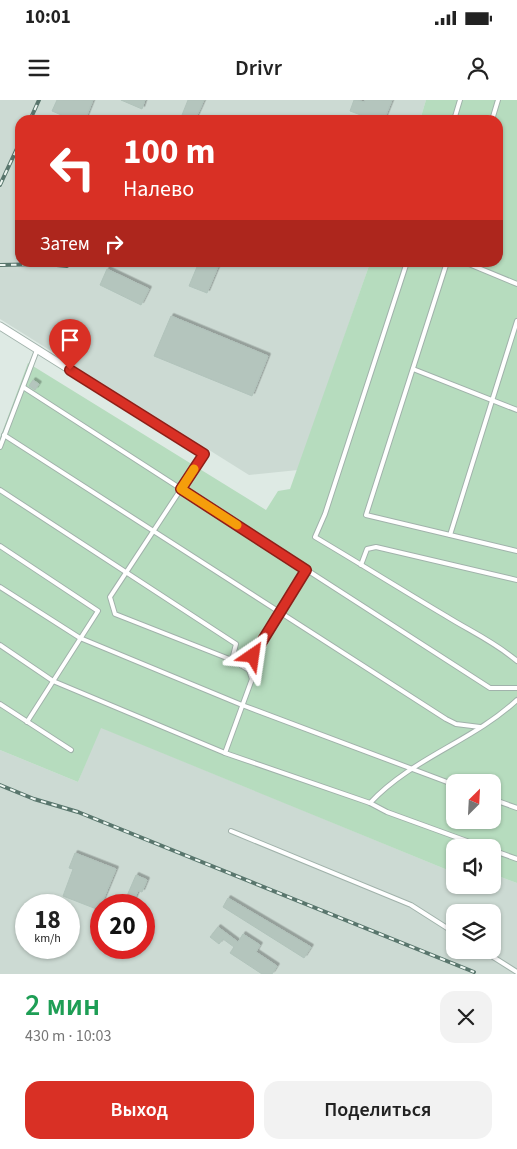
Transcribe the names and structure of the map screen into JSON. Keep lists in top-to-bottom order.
{
  "north": "top right",
  "page": {
    "status": "10:01",
    "header": "Drivr",
    "turn": ["100 m", "Налево"],
    "then": "Затем",
    "speed": "18 km/h",
    "limit": "20",
    "heading": ["2 мин", "430 m · 10:03"],
    "buttons": ["Выход", "Поделиться"]
  }
}
